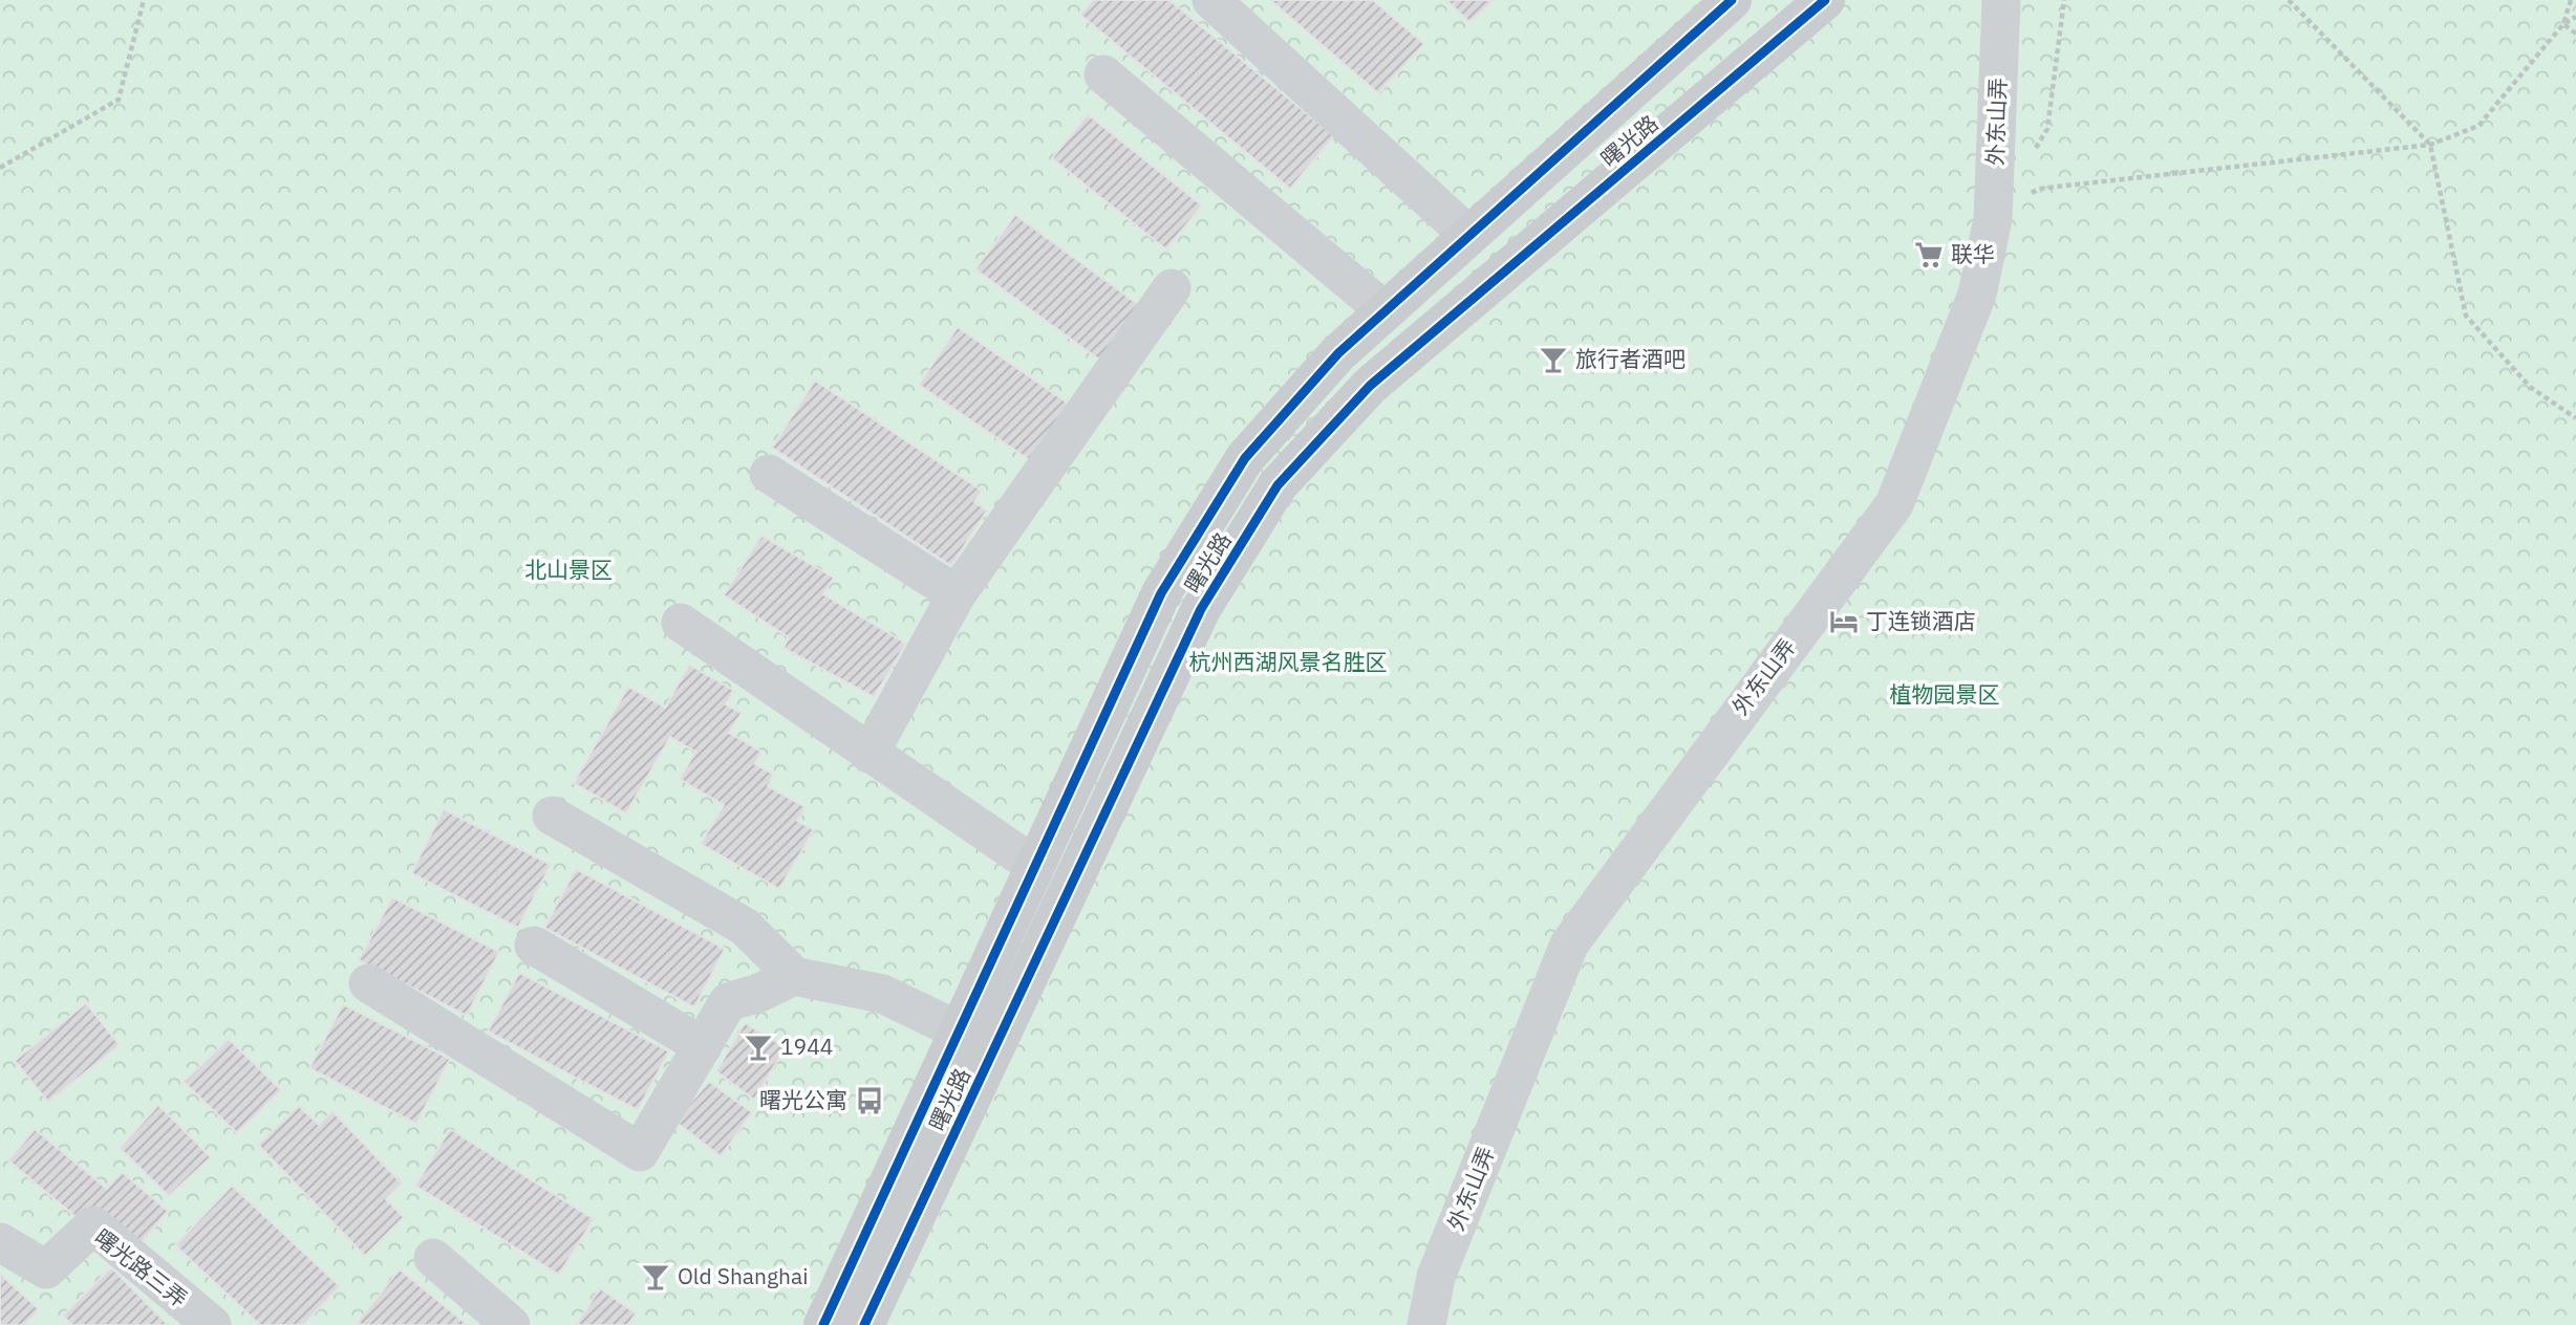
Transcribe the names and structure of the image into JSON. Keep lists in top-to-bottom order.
{
  "streets": {
    "main road": ["曙光路"],
    "street": ["外东山弄", "曙光路三弄"]
  },
  "parks": ["北山景区", "杭州西湖风景名胜区", "植物园景区"],
  "places": {
    "supermarket": ["联华"],
    "bar": ["旅行者酒吧", "1944", "Old Shanghai"],
    "hotel": ["丁连锁酒店"],
    "bus stop": ["曙光公寓"]
  }
}
